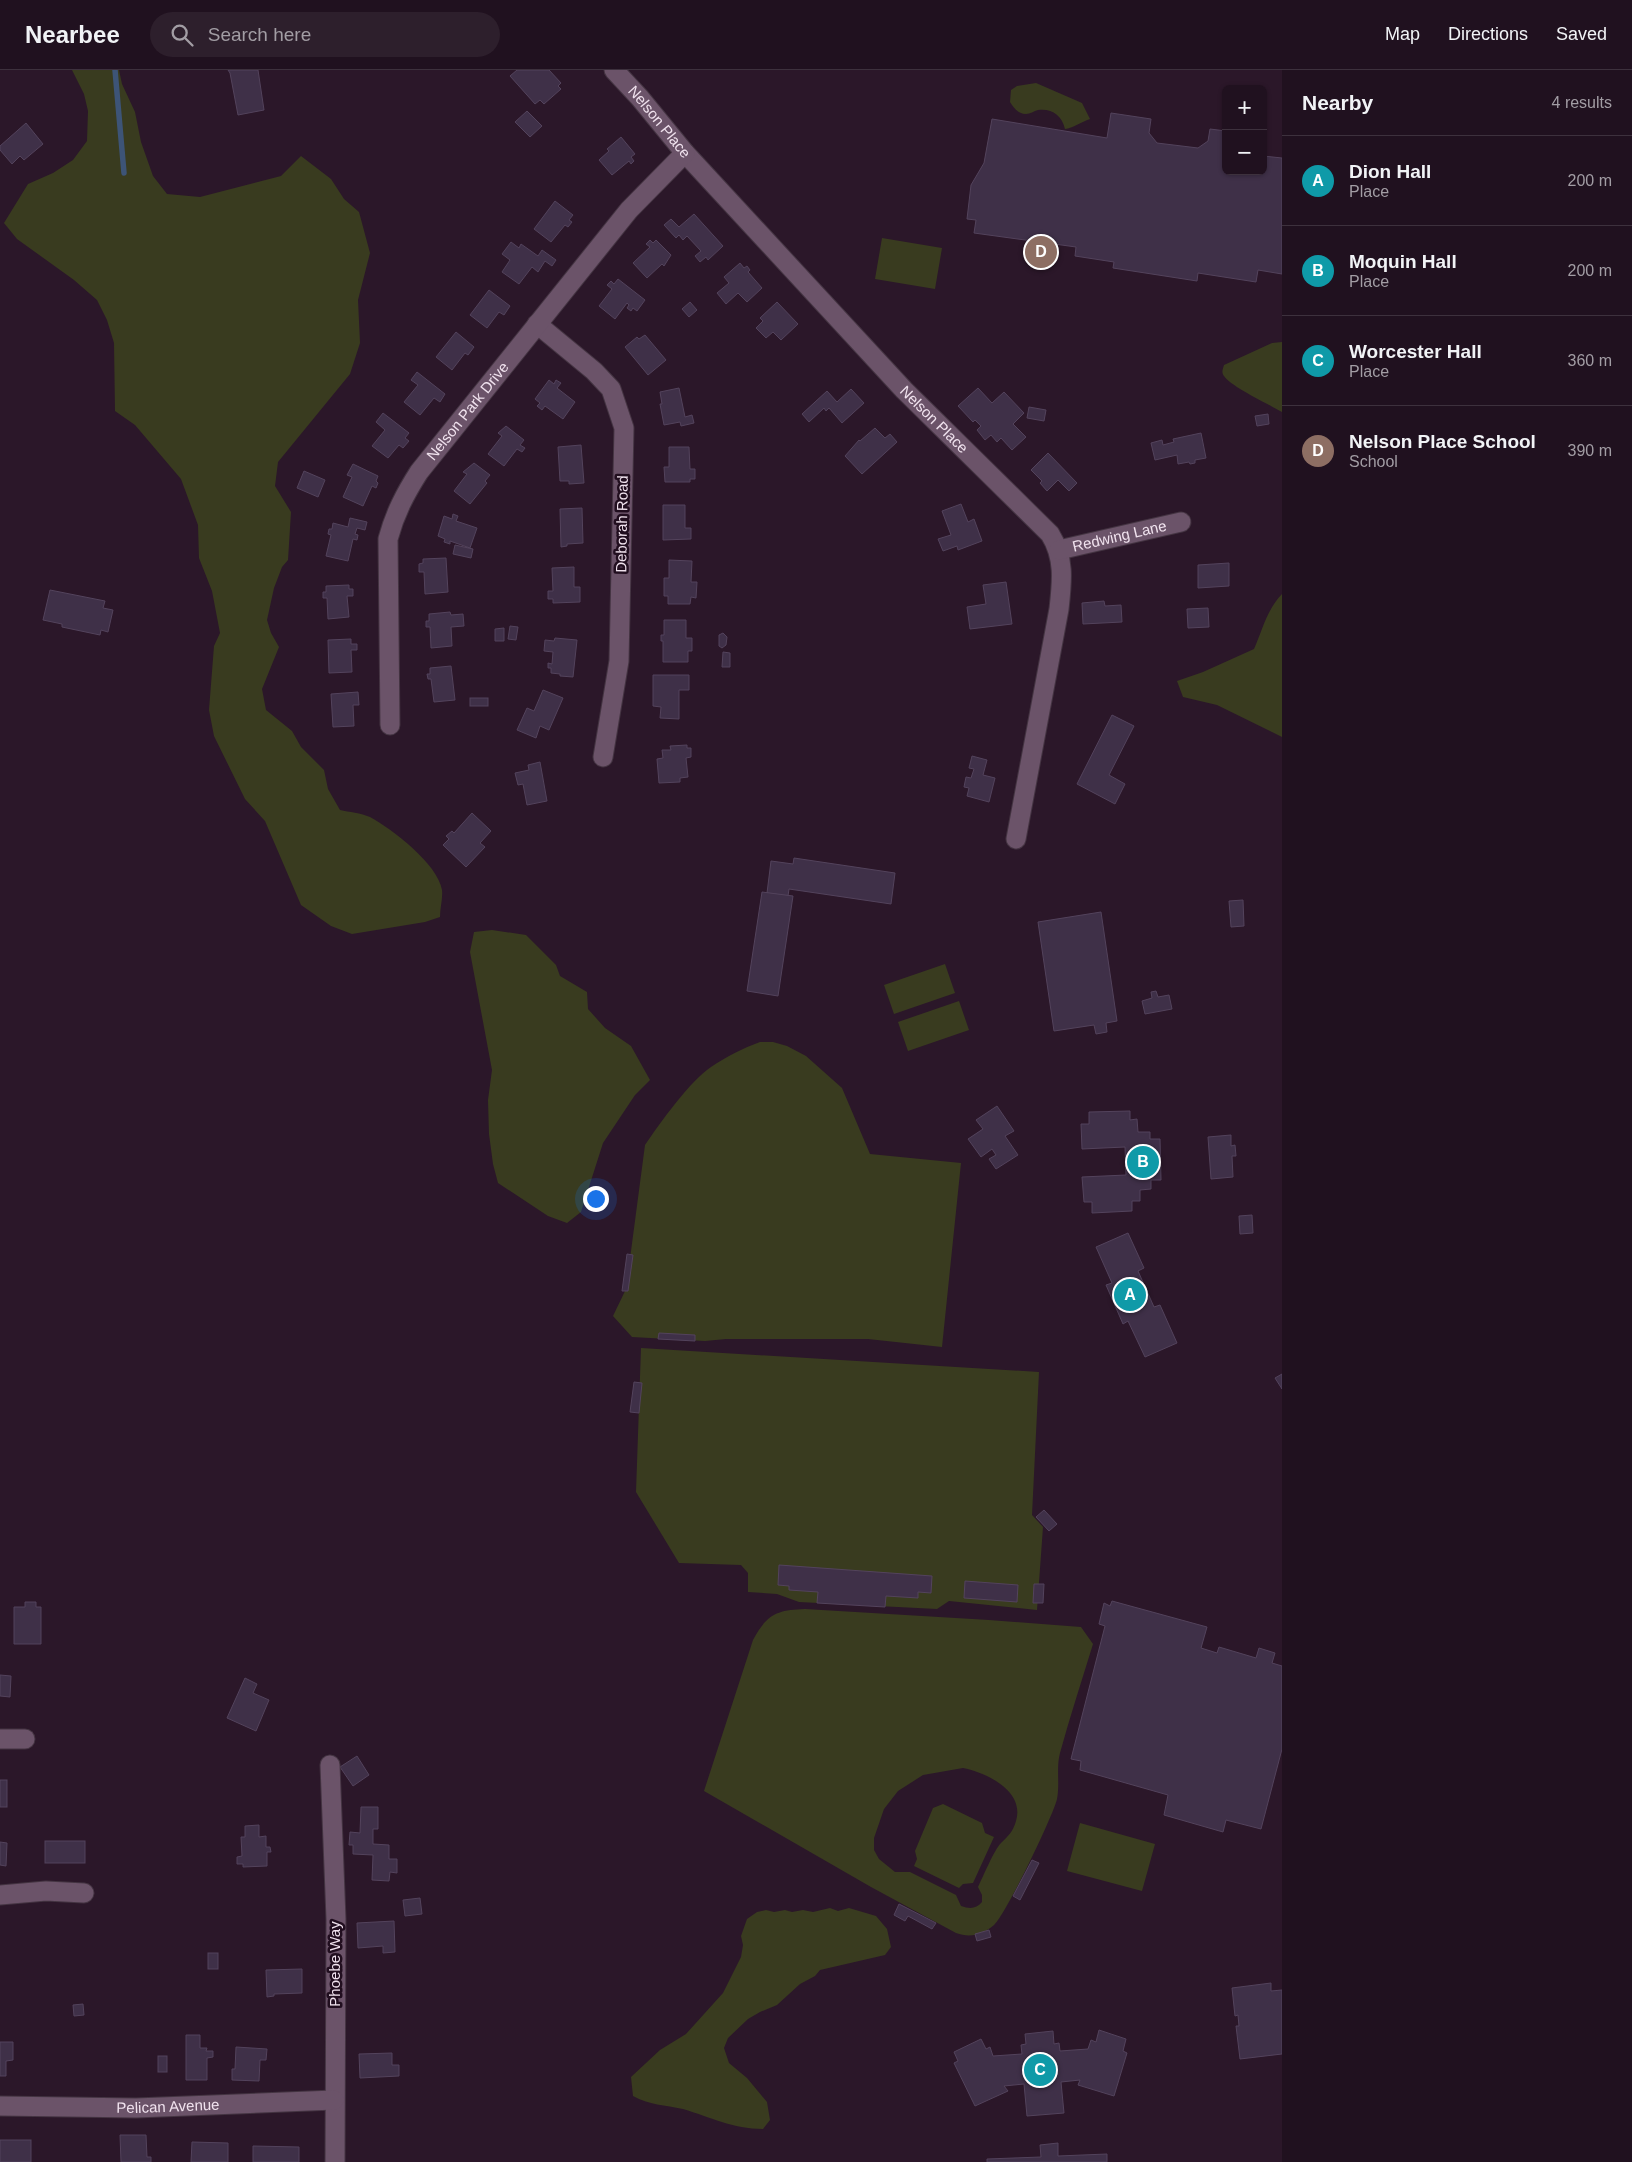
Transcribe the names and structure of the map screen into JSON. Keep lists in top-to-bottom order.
{
  "streets": {
    "street": [
      "Nelson Place",
      "Nelson Park Drive",
      "Deborah Road",
      "Redwing Lane",
      "Phoebe Way",
      "Pelican Avenue"
    ]
  },
  "crossings": [
    ["Nelson Place", "Nelson Park Drive"],
    ["Nelson Place", "Redwing Lane"],
    ["Nelson Park Drive", "Deborah Road"],
    ["Phoebe Way", "Pelican Avenue"]
  ],
  "page": {
    "header": "Nearbee",
    "search": "Search here",
    "nav": ["Map", "Directions", "Saved"],
    "heading": ["Nearby", "4 results"],
    "map_buttons": ["+", "−"],
    "list": [
      {
        "mark": "A",
        "name": "Dion Hall",
        "note": "Place",
        "value": "200 m"
      },
      {
        "mark": "B",
        "name": "Moquin Hall",
        "note": "Place",
        "value": "200 m"
      },
      {
        "mark": "C",
        "name": "Worcester Hall",
        "note": "Place",
        "value": "360 m"
      },
      {
        "mark": "D",
        "name": "Nelson Place School",
        "note": "School",
        "value": "390 m"
      }
    ],
    "pins": [
      "D",
      "B",
      "A",
      "C"
    ]
  }
}
